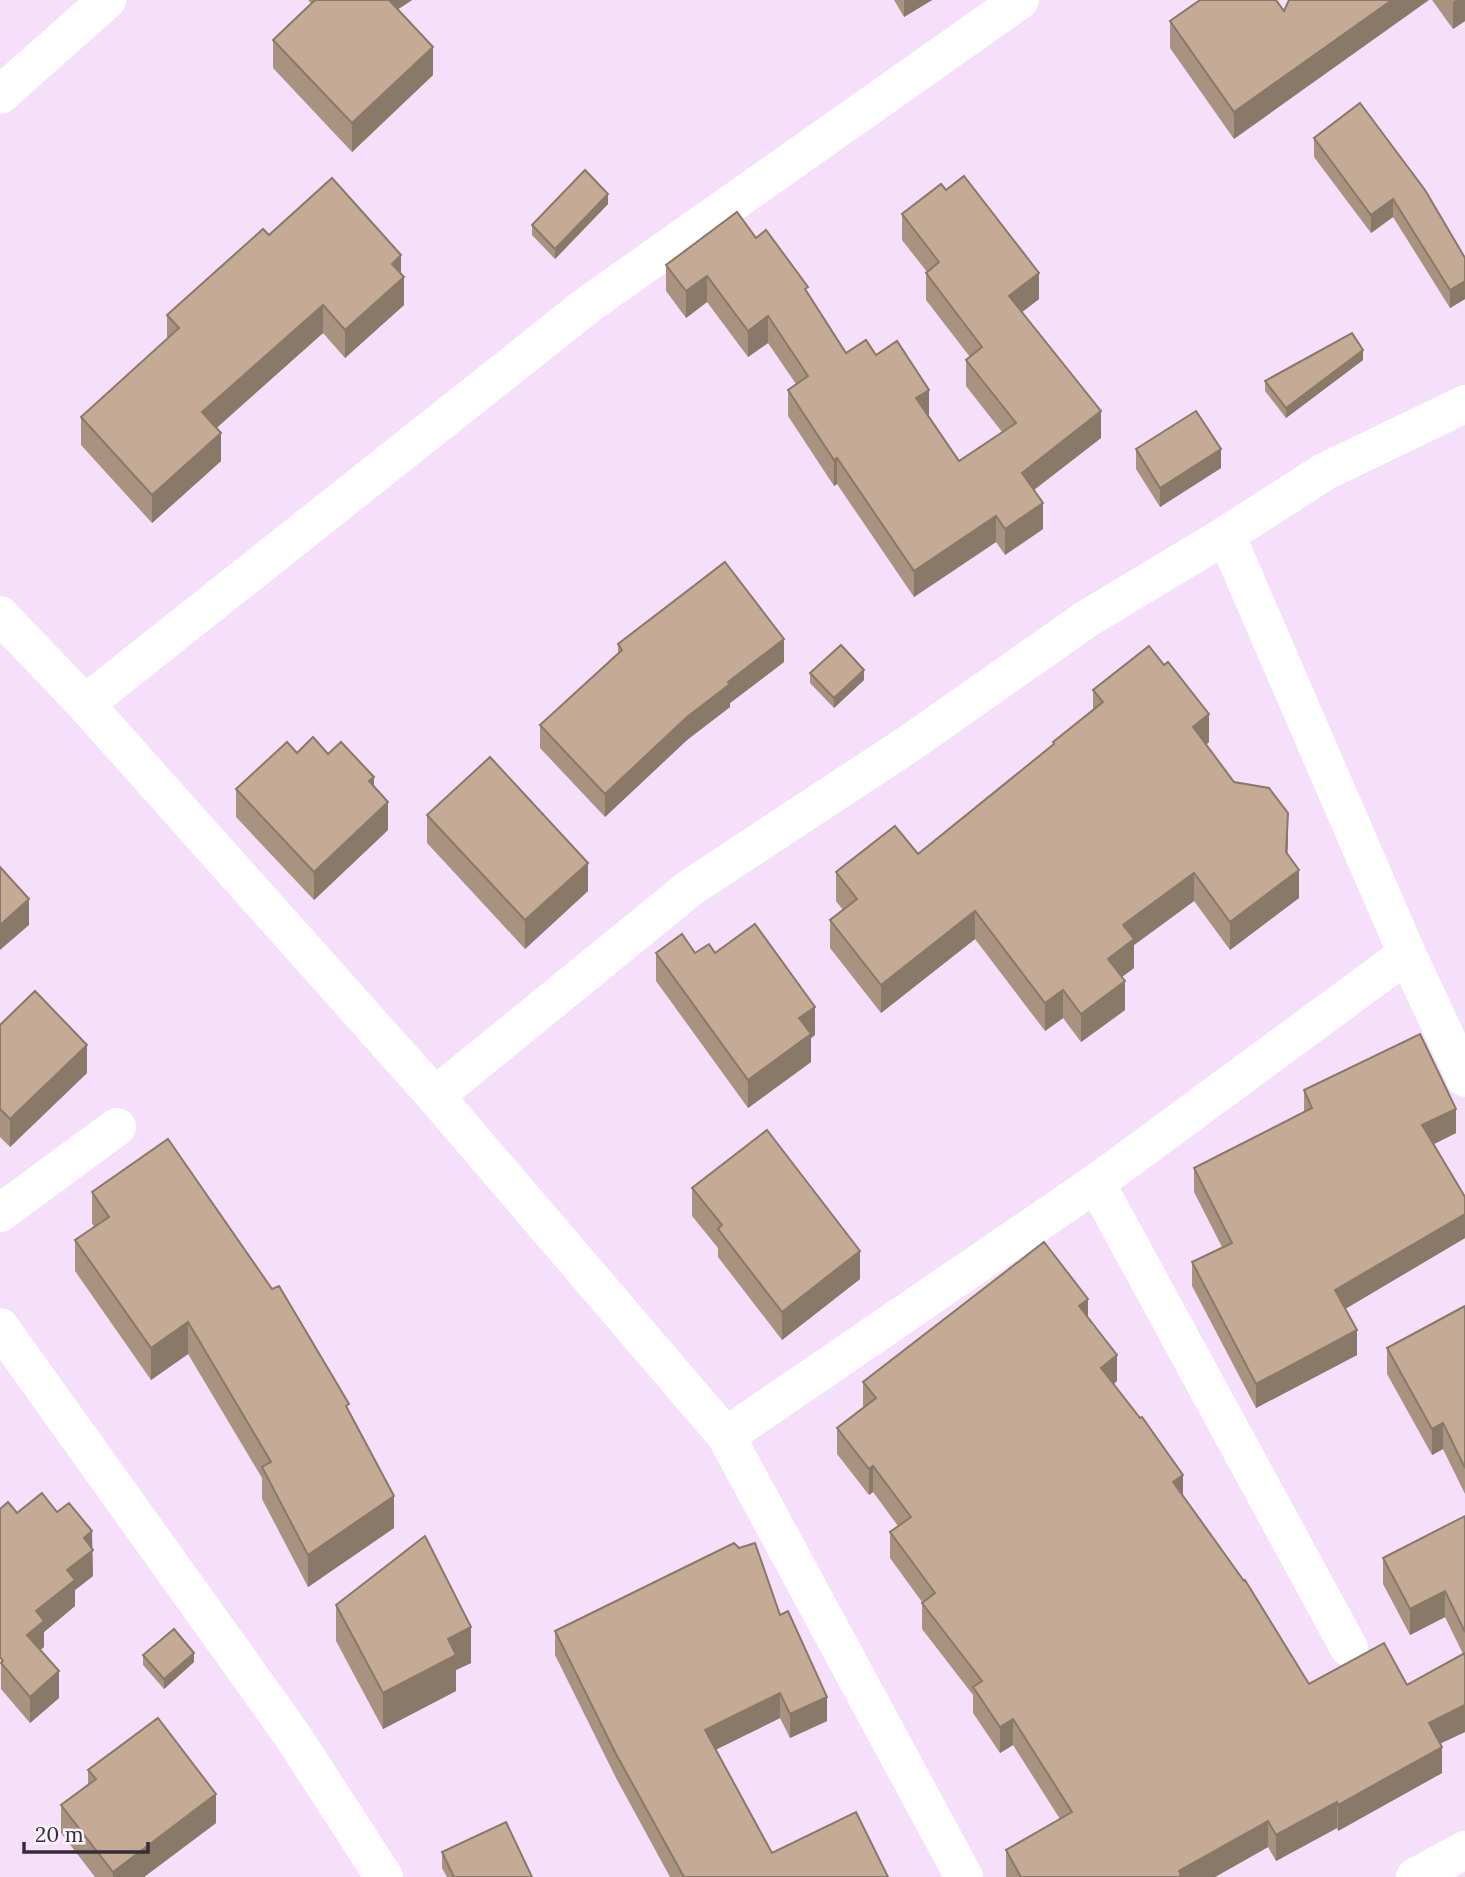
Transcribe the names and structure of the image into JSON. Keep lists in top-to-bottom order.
{
  "scale_bar": "20 m"
}
